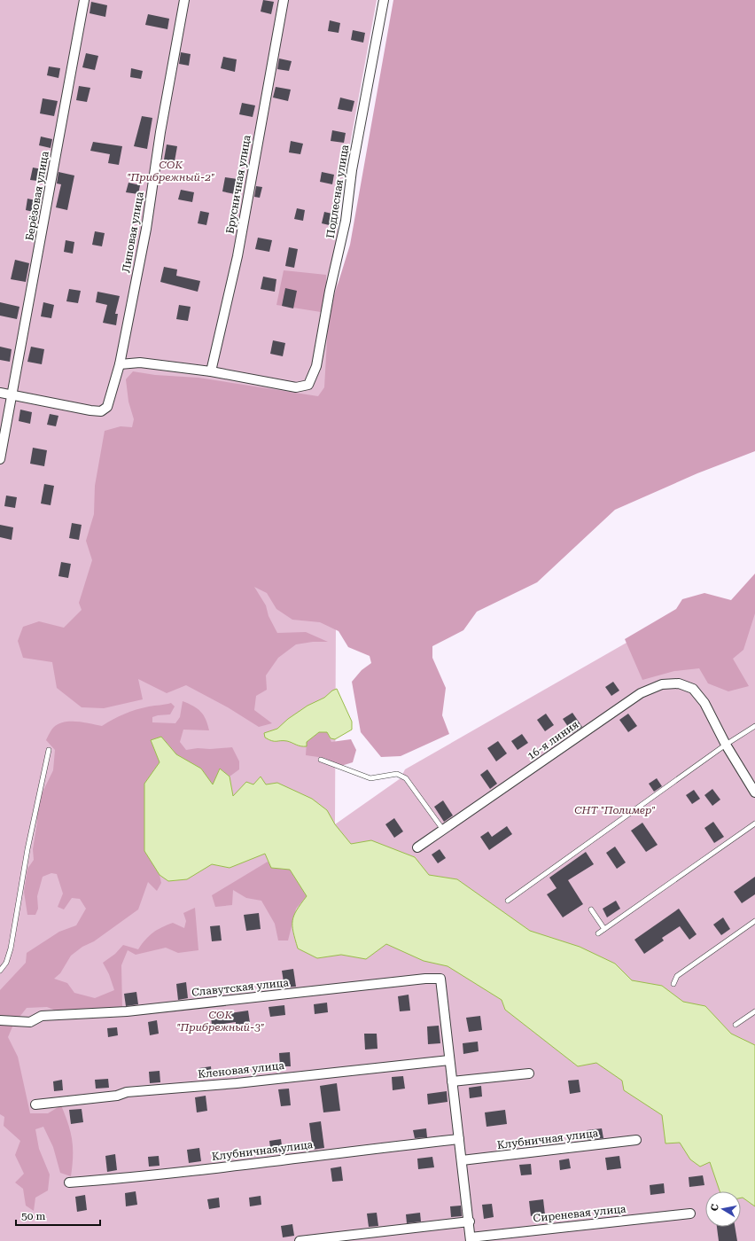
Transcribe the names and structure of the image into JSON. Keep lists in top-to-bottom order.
{
  "streets": {
    "street": [
      "Брусничная улица",
      "Подлесная улица",
      "Берёзовая улица",
      "Липовая улица",
      "16-я линия",
      "Славутская улица",
      "Кленовая улица",
      "Клубничная улица",
      "Сиреневая улица"
    ]
  },
  "crossings": [
    ["Брусничная улица", "Подлесная улица"],
    ["Берёзовая улица", "Липовая улица"],
    ["Славутская улица", "Кленовая улица"]
  ],
  "parks": ["СОК \"Прибрежный-2\"", "СНТ \"Полимер\"", "СОК \"Прибрежный-3\""],
  "scale_bar": "50 m",
  "north": "left"
}
